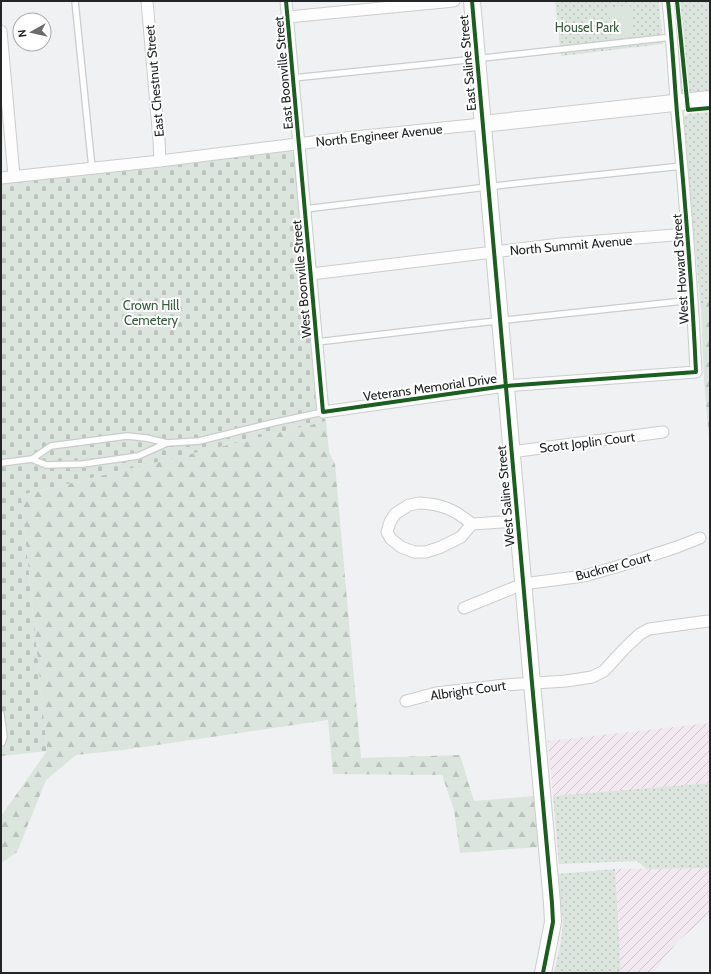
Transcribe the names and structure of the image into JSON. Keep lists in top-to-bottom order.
{
  "streets": {
    "street": [
      "East Saline Street",
      "East Boonville Street",
      "East Chestnut Street",
      "North Engineer Avenue",
      "North Summit Avenue",
      "West Howard Street",
      "West Boonville Street",
      "Veterans Memorial Drive",
      "Scott Joplin Court",
      "West Saline Street",
      "Buckner Court",
      "Albright Court"
    ]
  },
  "crossings": [
    ["East Saline Street", "North Engineer Avenue"],
    ["East Saline Street", "West Saline Street"],
    ["East Boonville Street", "North Engineer Avenue"],
    ["East Boonville Street", "West Boonville Street"],
    ["East Chestnut Street", "North Engineer Avenue"],
    ["North Engineer Avenue", "West Howard Street"],
    ["North Engineer Avenue", "West Boonville Street"],
    ["North Engineer Avenue", "West Saline Street"],
    ["North Summit Avenue", "West Howard Street"],
    ["North Summit Avenue", "West Boonville Street"],
    ["North Summit Avenue", "West Saline Street"],
    ["West Howard Street", "Veterans Memorial Drive"],
    ["West Boonville Street", "Veterans Memorial Drive"],
    ["Veterans Memorial Drive", "West Saline Street"],
    ["Scott Joplin Court", "West Saline Street"],
    ["West Saline Street", "Buckner Court"],
    ["West Saline Street", "Albright Court"]
  ],
  "parks": ["Housel Park", "Crown Hill Cemetery"],
  "north": "left"
}
